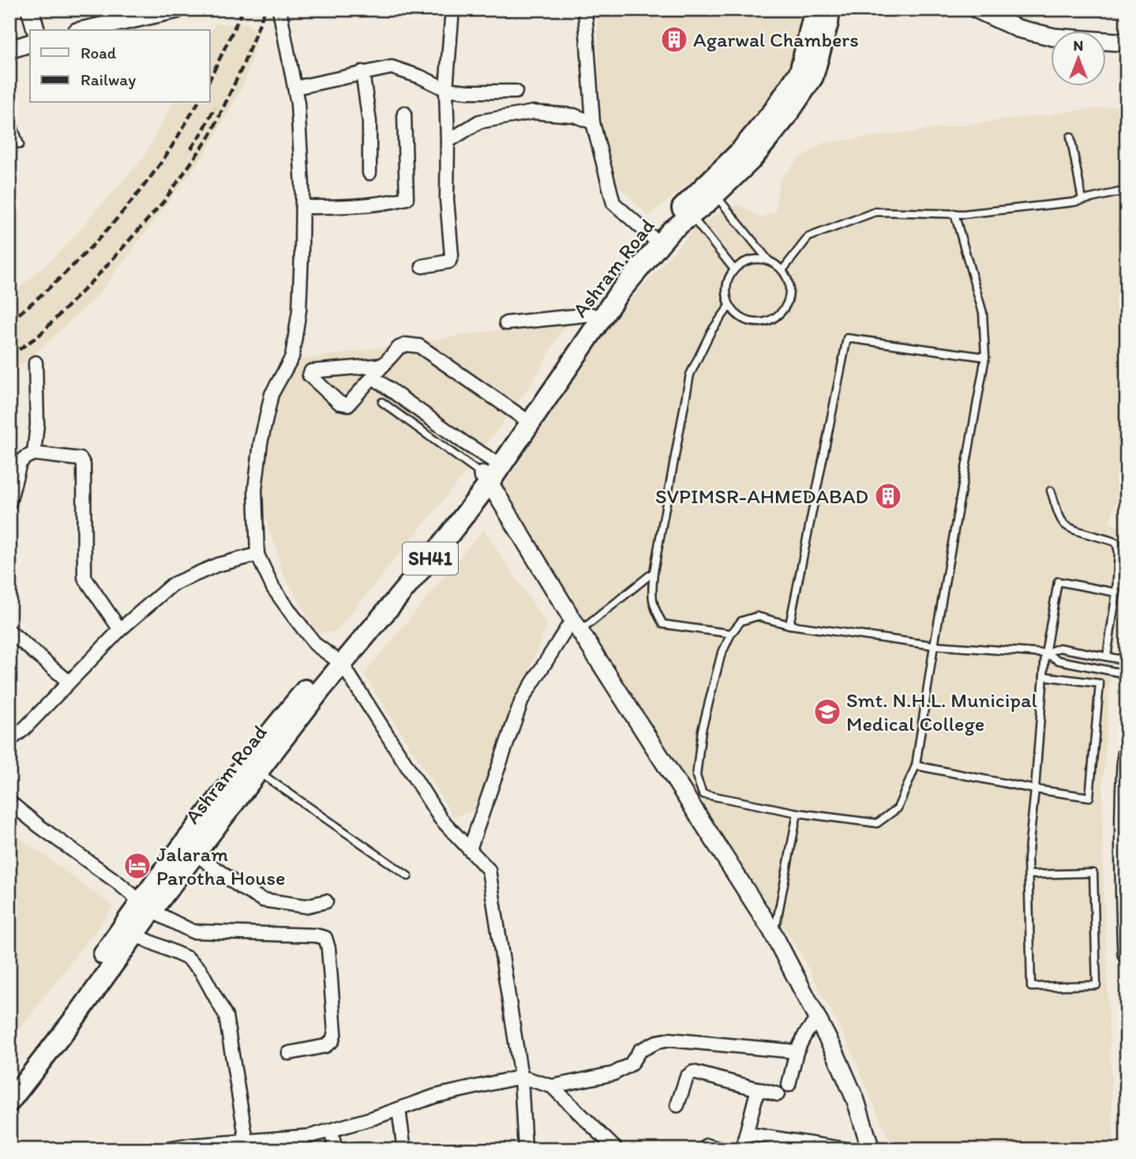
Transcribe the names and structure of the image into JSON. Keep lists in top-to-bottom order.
{
  "streets": {
    "main road": ["Ashram Road", "SH41"]
  },
  "places": {
    "building": ["Agarwal Chambers", "SVPIMSR-AHMEDABAD"],
    "school or university": ["Smt. N.H.L. Municipal Medical College"],
    "hotel": ["Jalaram Parotha House"]
  },
  "legend": ["Road", "Railway"],
  "north": "top"
}
